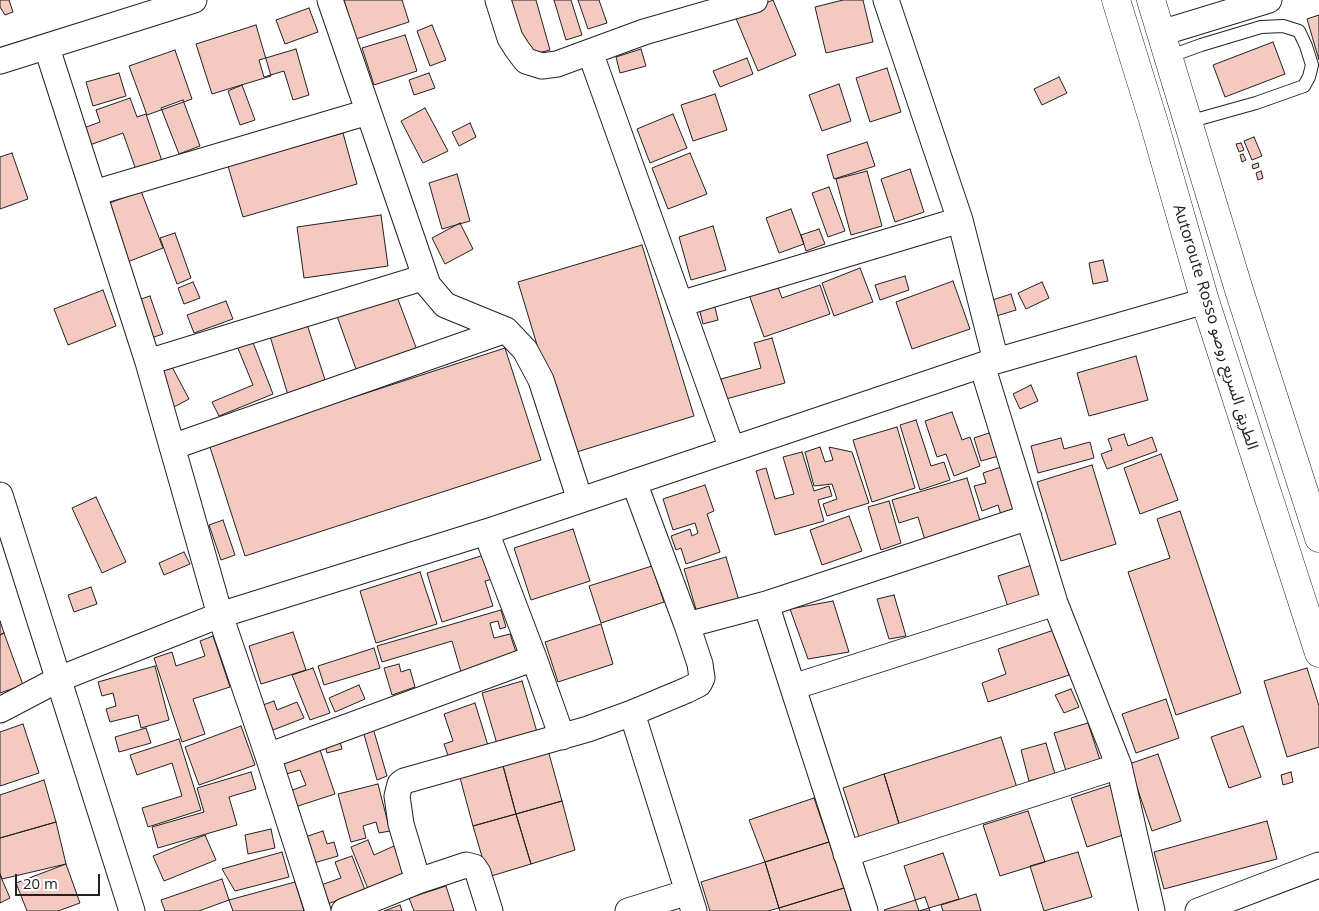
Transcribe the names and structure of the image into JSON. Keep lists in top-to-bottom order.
{
  "streets": {
    "highway": ["Autoroute Rosso الطريق السريع روصو"]
  },
  "scale_bar": "20 m"
}
